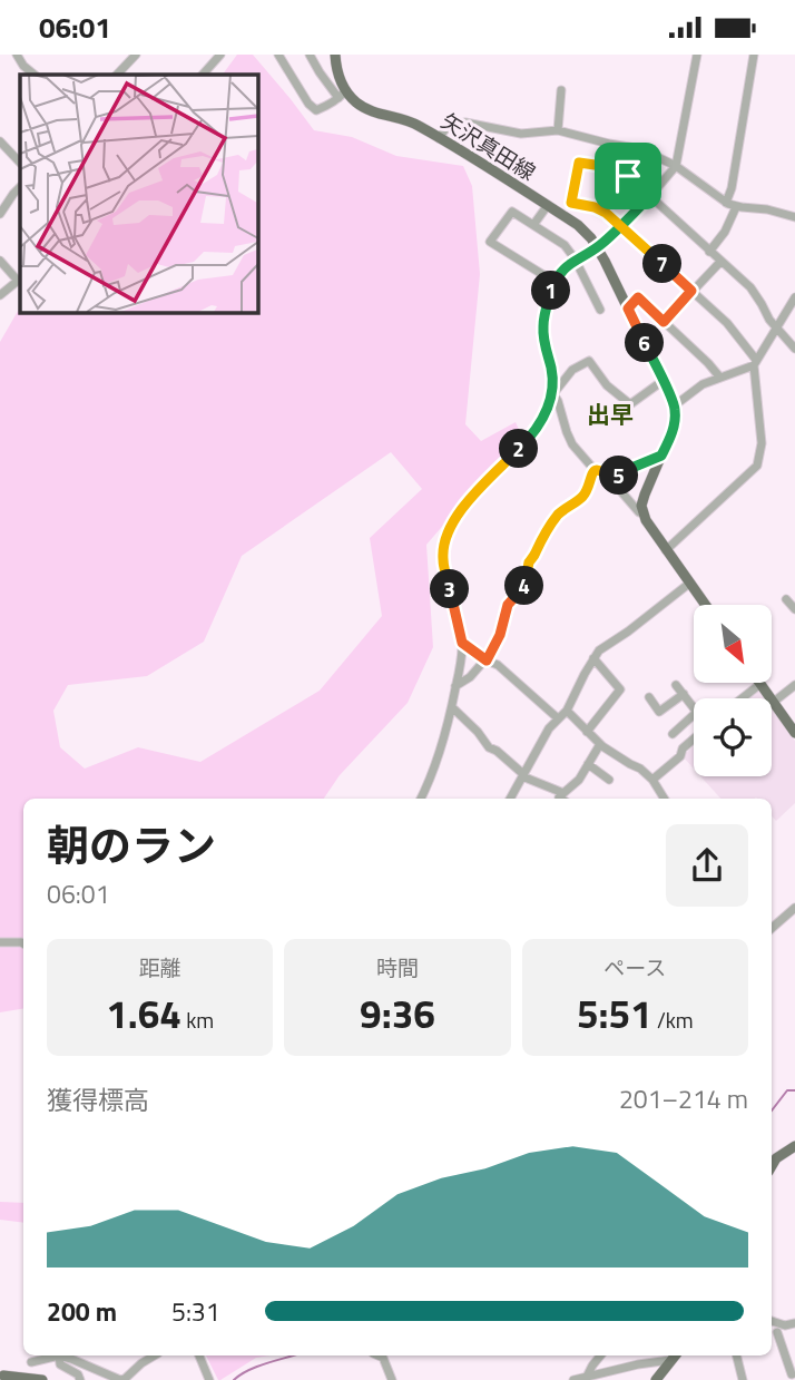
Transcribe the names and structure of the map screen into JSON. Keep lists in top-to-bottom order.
{
  "streets": {
    "main road": ["矢沢真田線"]
  },
  "districts": ["出早"],
  "north": "bottom right",
  "page": {
    "status": "06:01",
    "pins": [
      "7",
      "1",
      "6",
      "2",
      "5",
      "4",
      "3"
    ],
    "heading": ["朝のラン", "06:01"],
    "stats": [
      ["距離", "1.64 km"],
      ["時間", "9:36"],
      ["ペース", "5:51 /km"]
    ],
    "chart": ["獲得標高", "201–214 m"],
    "list": [
      {
        "name": "200 m",
        "note": "5:31"
      }
    ]
  }
}
